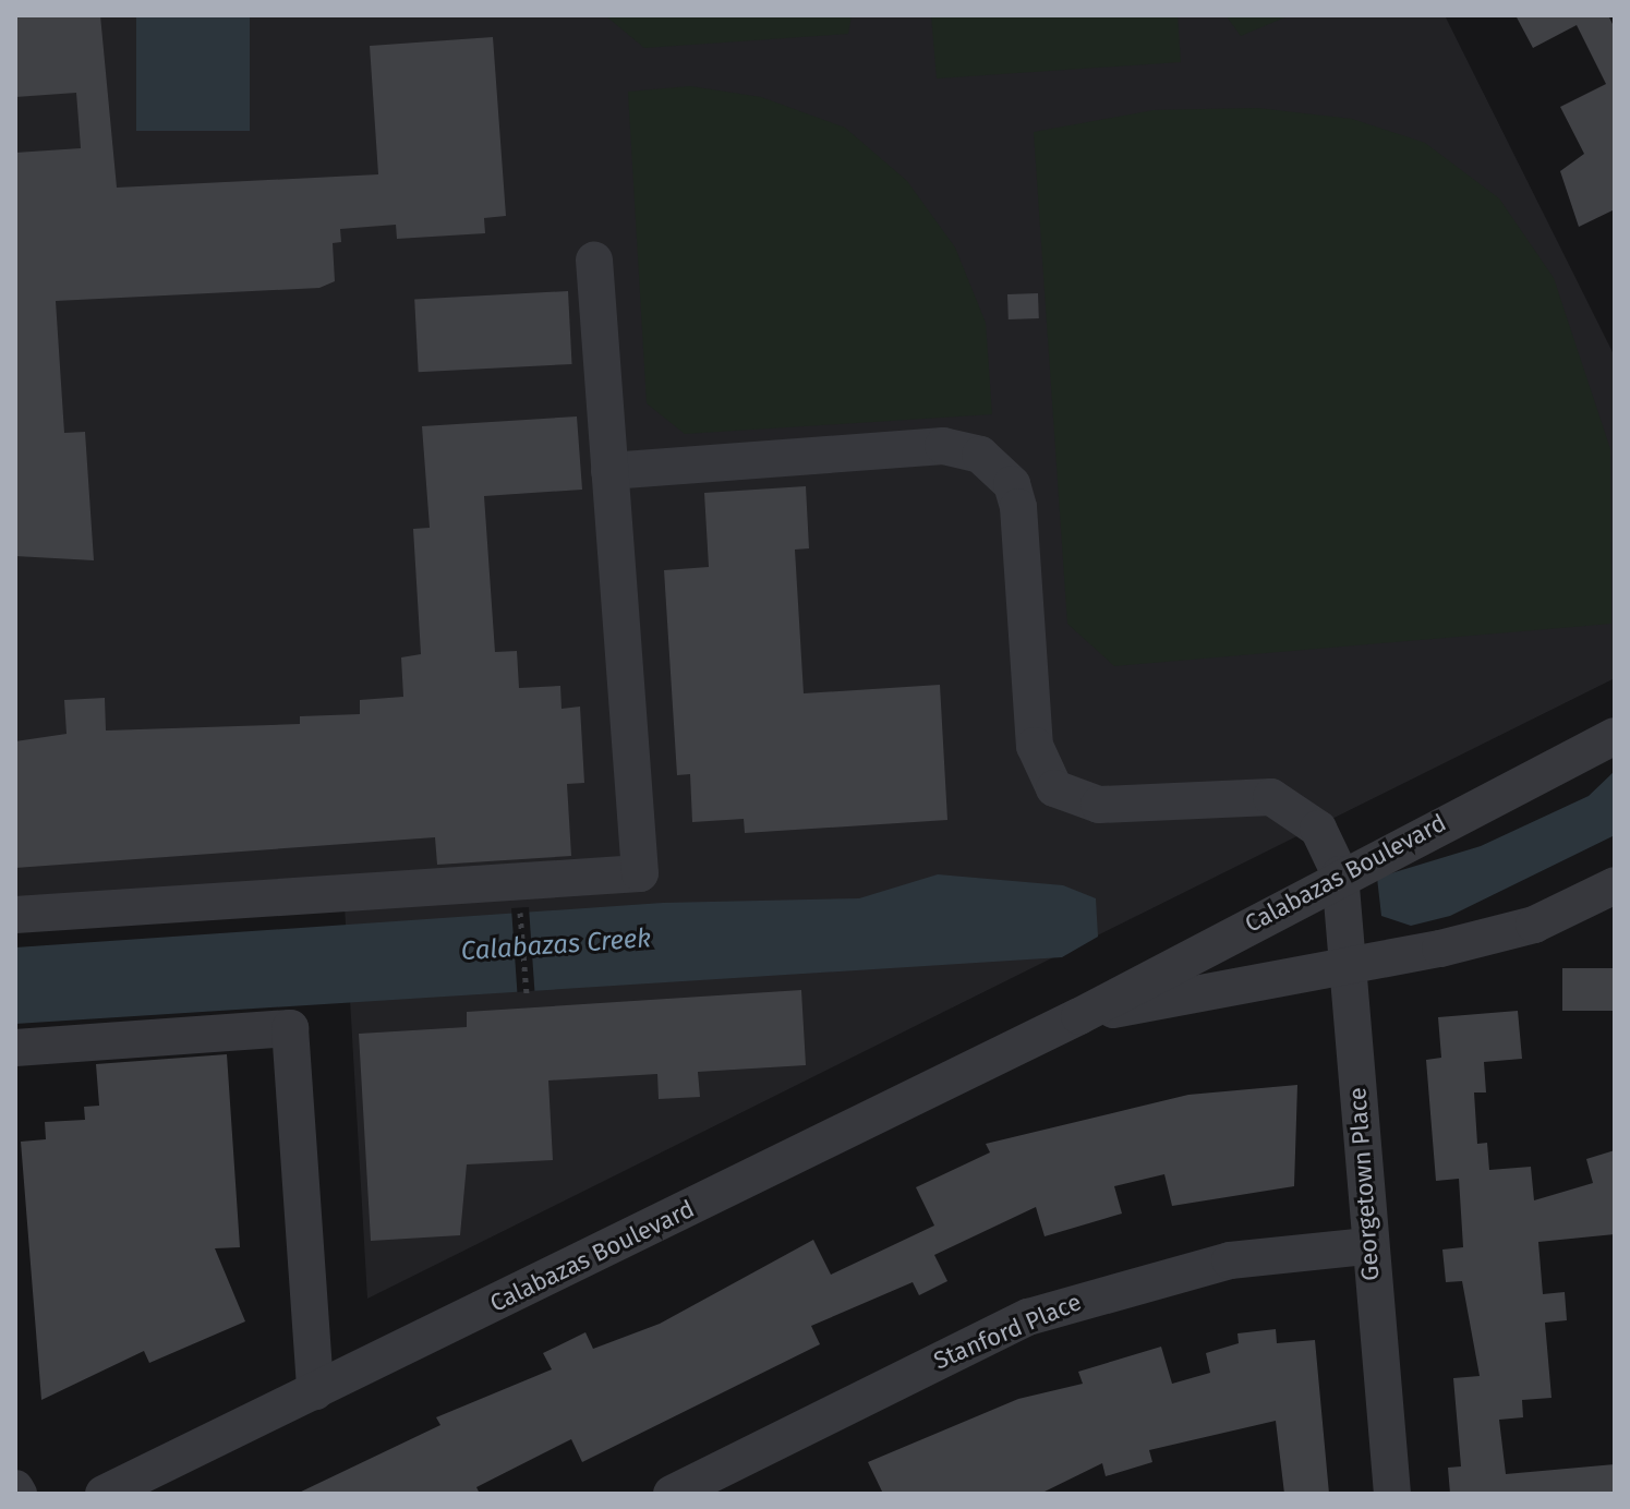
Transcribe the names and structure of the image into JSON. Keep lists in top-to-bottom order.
{
  "streets": {
    "street": ["Calabazas Boulevard", "Georgetown Place", "Stanford Place"]
  },
  "crossings": [
    ["Calabazas Boulevard", "Georgetown Place"],
    ["Georgetown Place", "Stanford Place"]
  ],
  "water": ["Calabazas Creek"]
}
